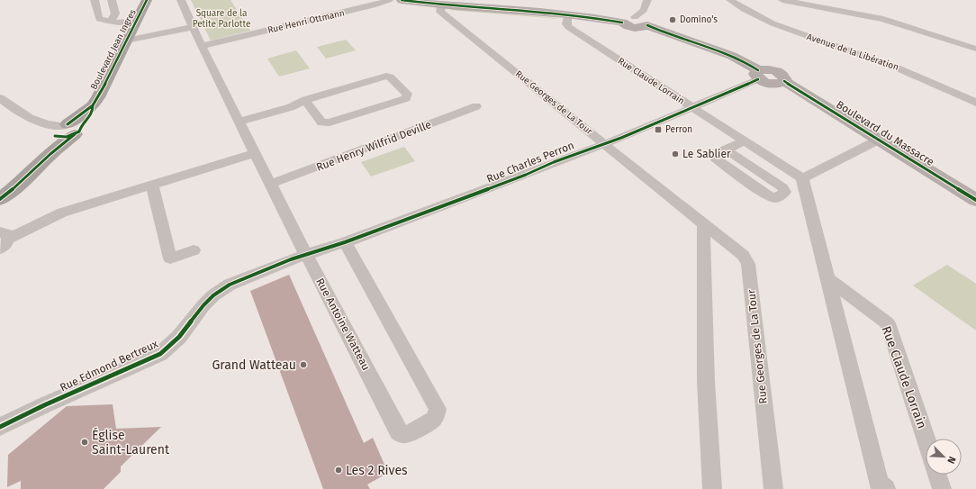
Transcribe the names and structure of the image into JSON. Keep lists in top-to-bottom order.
{
  "streets": {
    "main road": ["Boulevard Jean Ingres", "Boulevard du Massacre"],
    "street": [
      "Rue Henri Ottmann",
      "Avenue de la Libération",
      "Rue Claude Lorrain",
      "Rue Georges de La Tour",
      "Rue Henry Wilfrid Deville",
      "Rue Charles Perron",
      "Rue Antoine Watteau",
      "Rue Edmond Bertreux"
    ]
  },
  "crossings": [
    ["Rue Henri Ottmann", "Rue Antoine Watteau"],
    ["Rue Claude Lorrain", "Rue Charles Perron"],
    ["Rue Georges de La Tour", "Rue Charles Perron"],
    ["Boulevard du Massacre", "Rue Charles Perron"],
    ["Rue Henry Wilfrid Deville", "Rue Antoine Watteau"],
    ["Rue Charles Perron", "Rue Antoine Watteau"],
    ["Rue Charles Perron", "Rue Edmond Bertreux"],
    ["Rue Antoine Watteau", "Rue Edmond Bertreux"]
  ],
  "parks": ["Square de la Petite Parlotte"],
  "places": {
    "other": [
      "Domino's",
      "Le Sablier",
      "Grand Watteau",
      "Église Saint-Laurent",
      "Les 2 Rives"
    ],
    "transit": ["Perron"]
  },
  "north": "bottom right"
}
